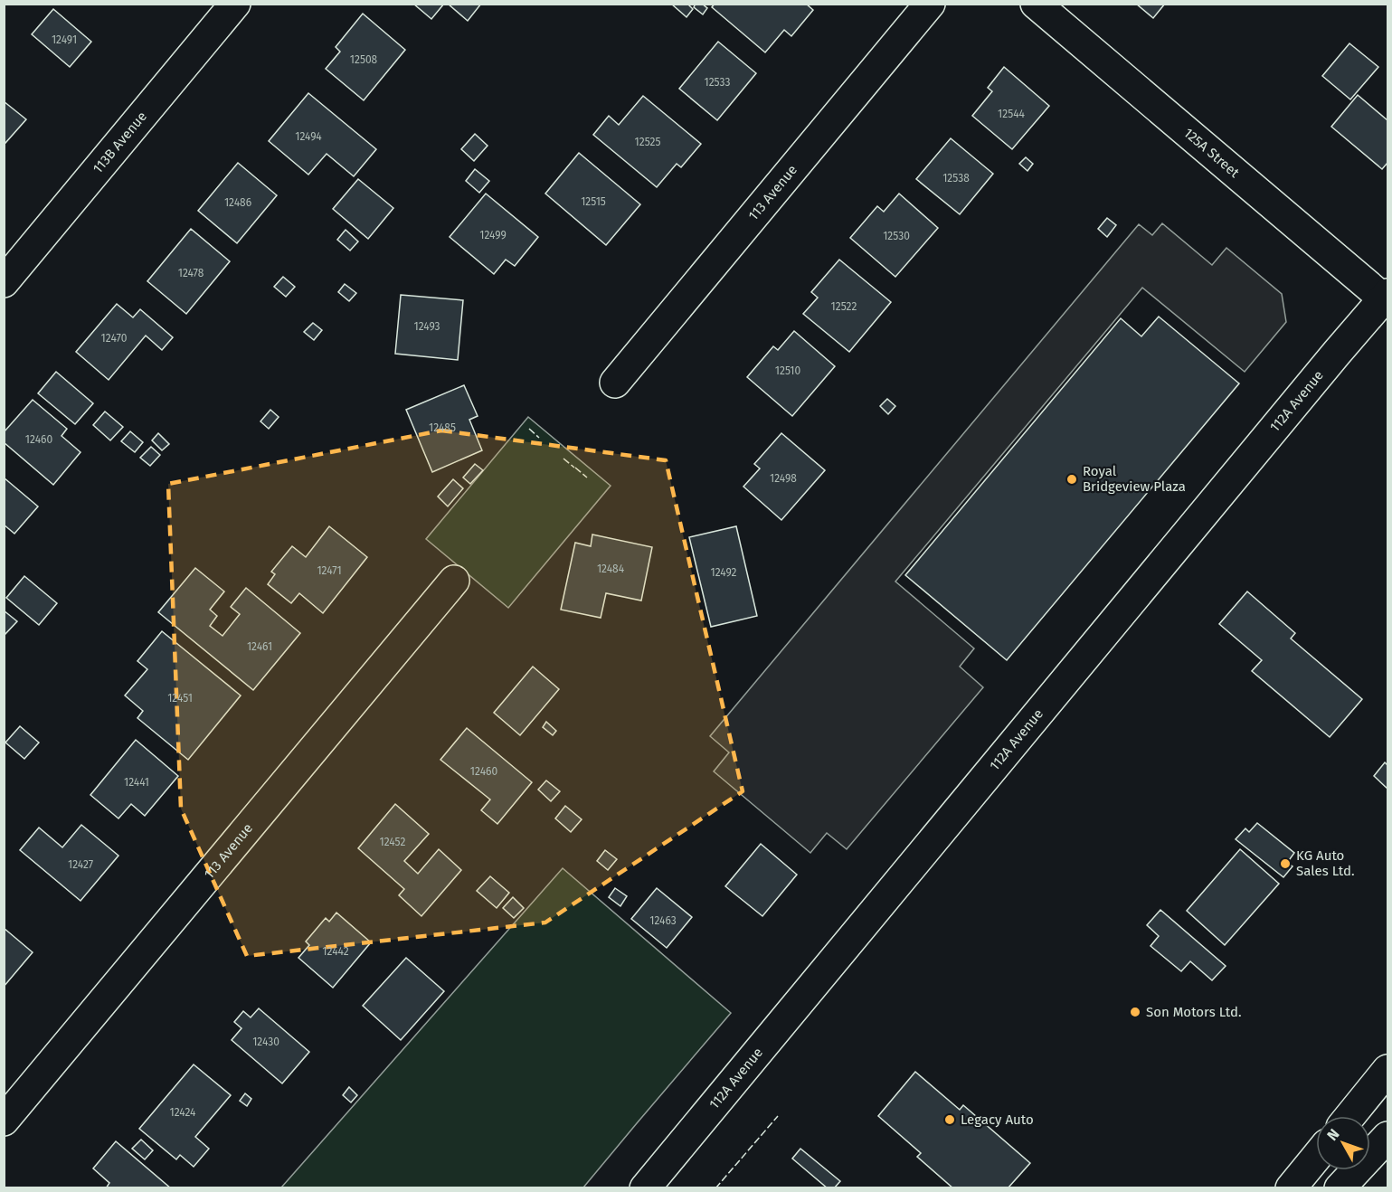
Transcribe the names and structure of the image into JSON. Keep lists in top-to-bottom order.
{
  "streets": {
    "street": [
      "113B Avenue",
      "125A Street",
      "113 Avenue",
      "112A Avenue"
    ]
  },
  "crossings": [
    ["125A Street", "112A Avenue"]
  ],
  "places": [
    "Royal Bridgeview Plaza",
    "KG Auto Sales Ltd.",
    "Son Motors Ltd.",
    "Legacy Auto"
  ],
  "house_numbers": [
    "12491",
    "12508",
    "12533",
    "12544",
    "12494",
    "12525",
    "12538",
    "12515",
    "12486",
    "12499",
    "12530",
    "12478",
    "12522",
    "12493",
    "12470",
    "12510",
    "12485",
    "12460",
    "12498",
    "12484",
    "12471",
    "12492",
    "12461",
    "12451",
    "12460",
    "12441",
    "12452",
    "12427",
    "12463",
    "12442",
    "12430",
    "12424"
  ],
  "north": "top left"
}
